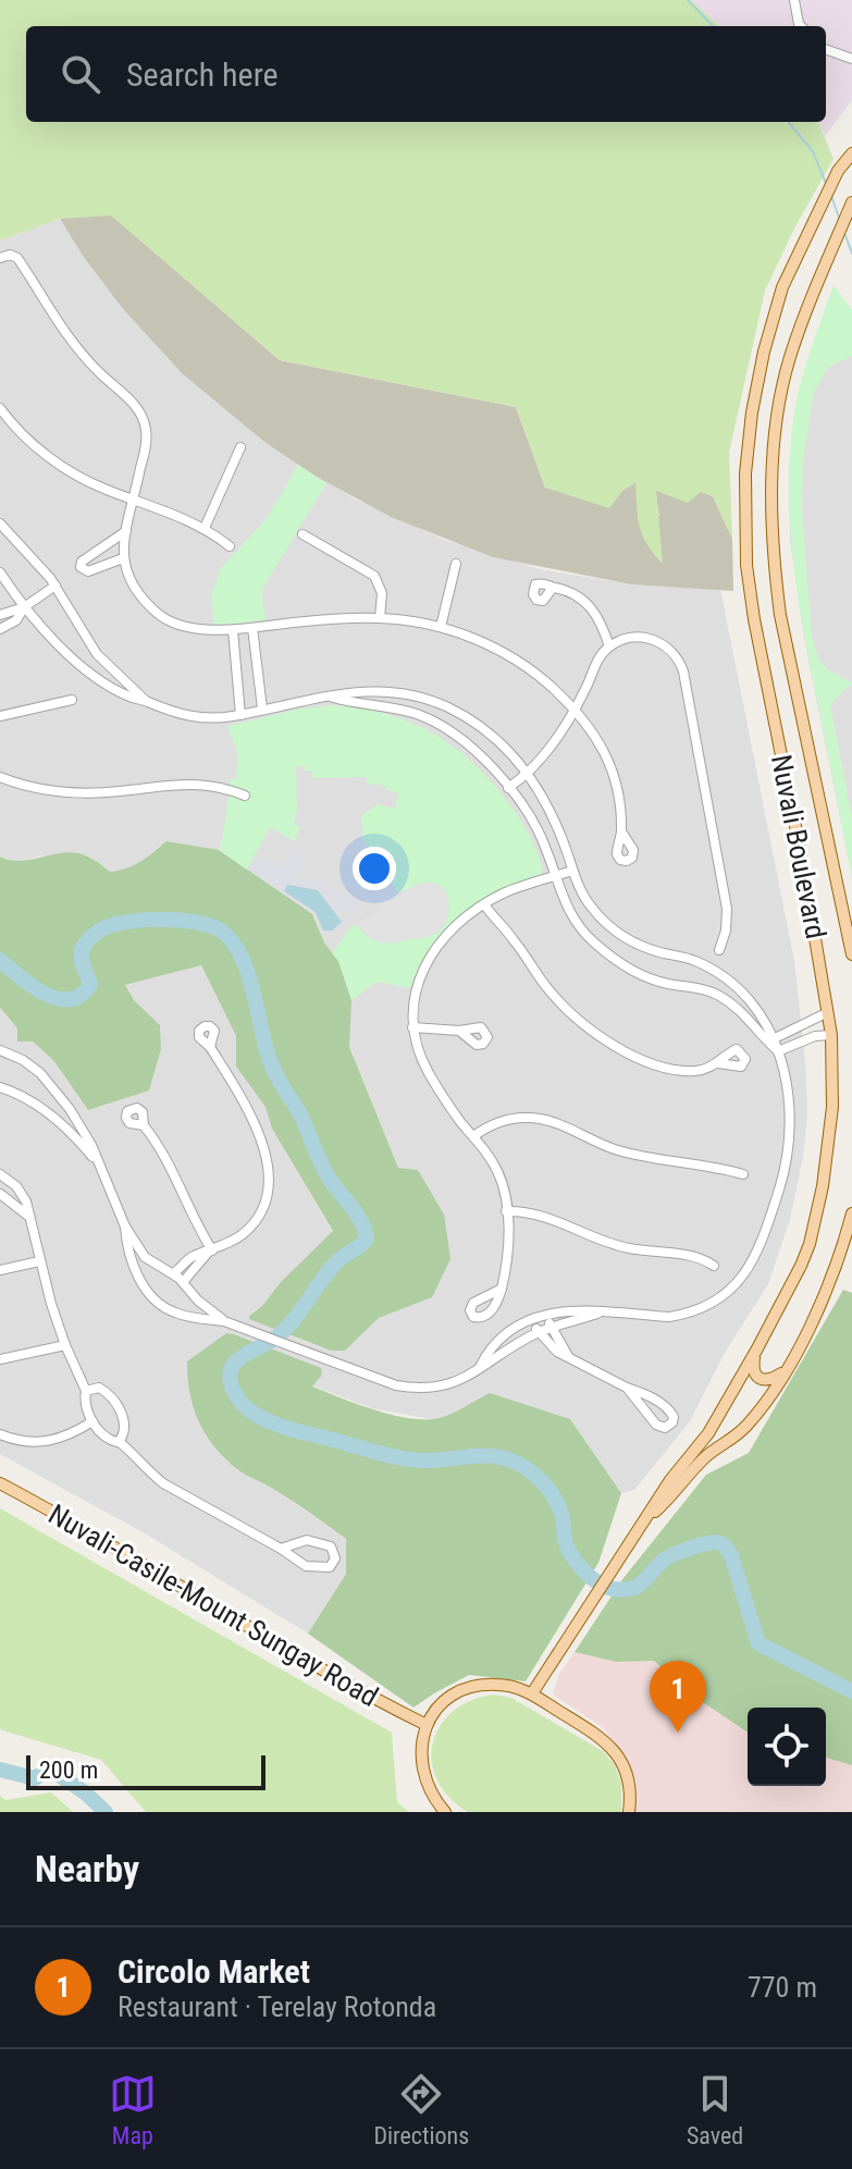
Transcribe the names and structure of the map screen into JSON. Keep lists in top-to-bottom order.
{
  "streets": {
    "main road": ["Nuvali Boulevard", "Nuvali-Casile-Mount Sungay Road"]
  },
  "scale_bar": "200 m",
  "page": {
    "search": "Search here",
    "pins": "1",
    "scale": "200 m",
    "heading": "Nearby",
    "list": [
      {
        "mark": "1",
        "name": "Circolo Market",
        "note": "Restaurant · Terelay Rotonda",
        "value": "770 m"
      }
    ],
    "nav": ["Map", "Directions", "Saved"]
  }
}
